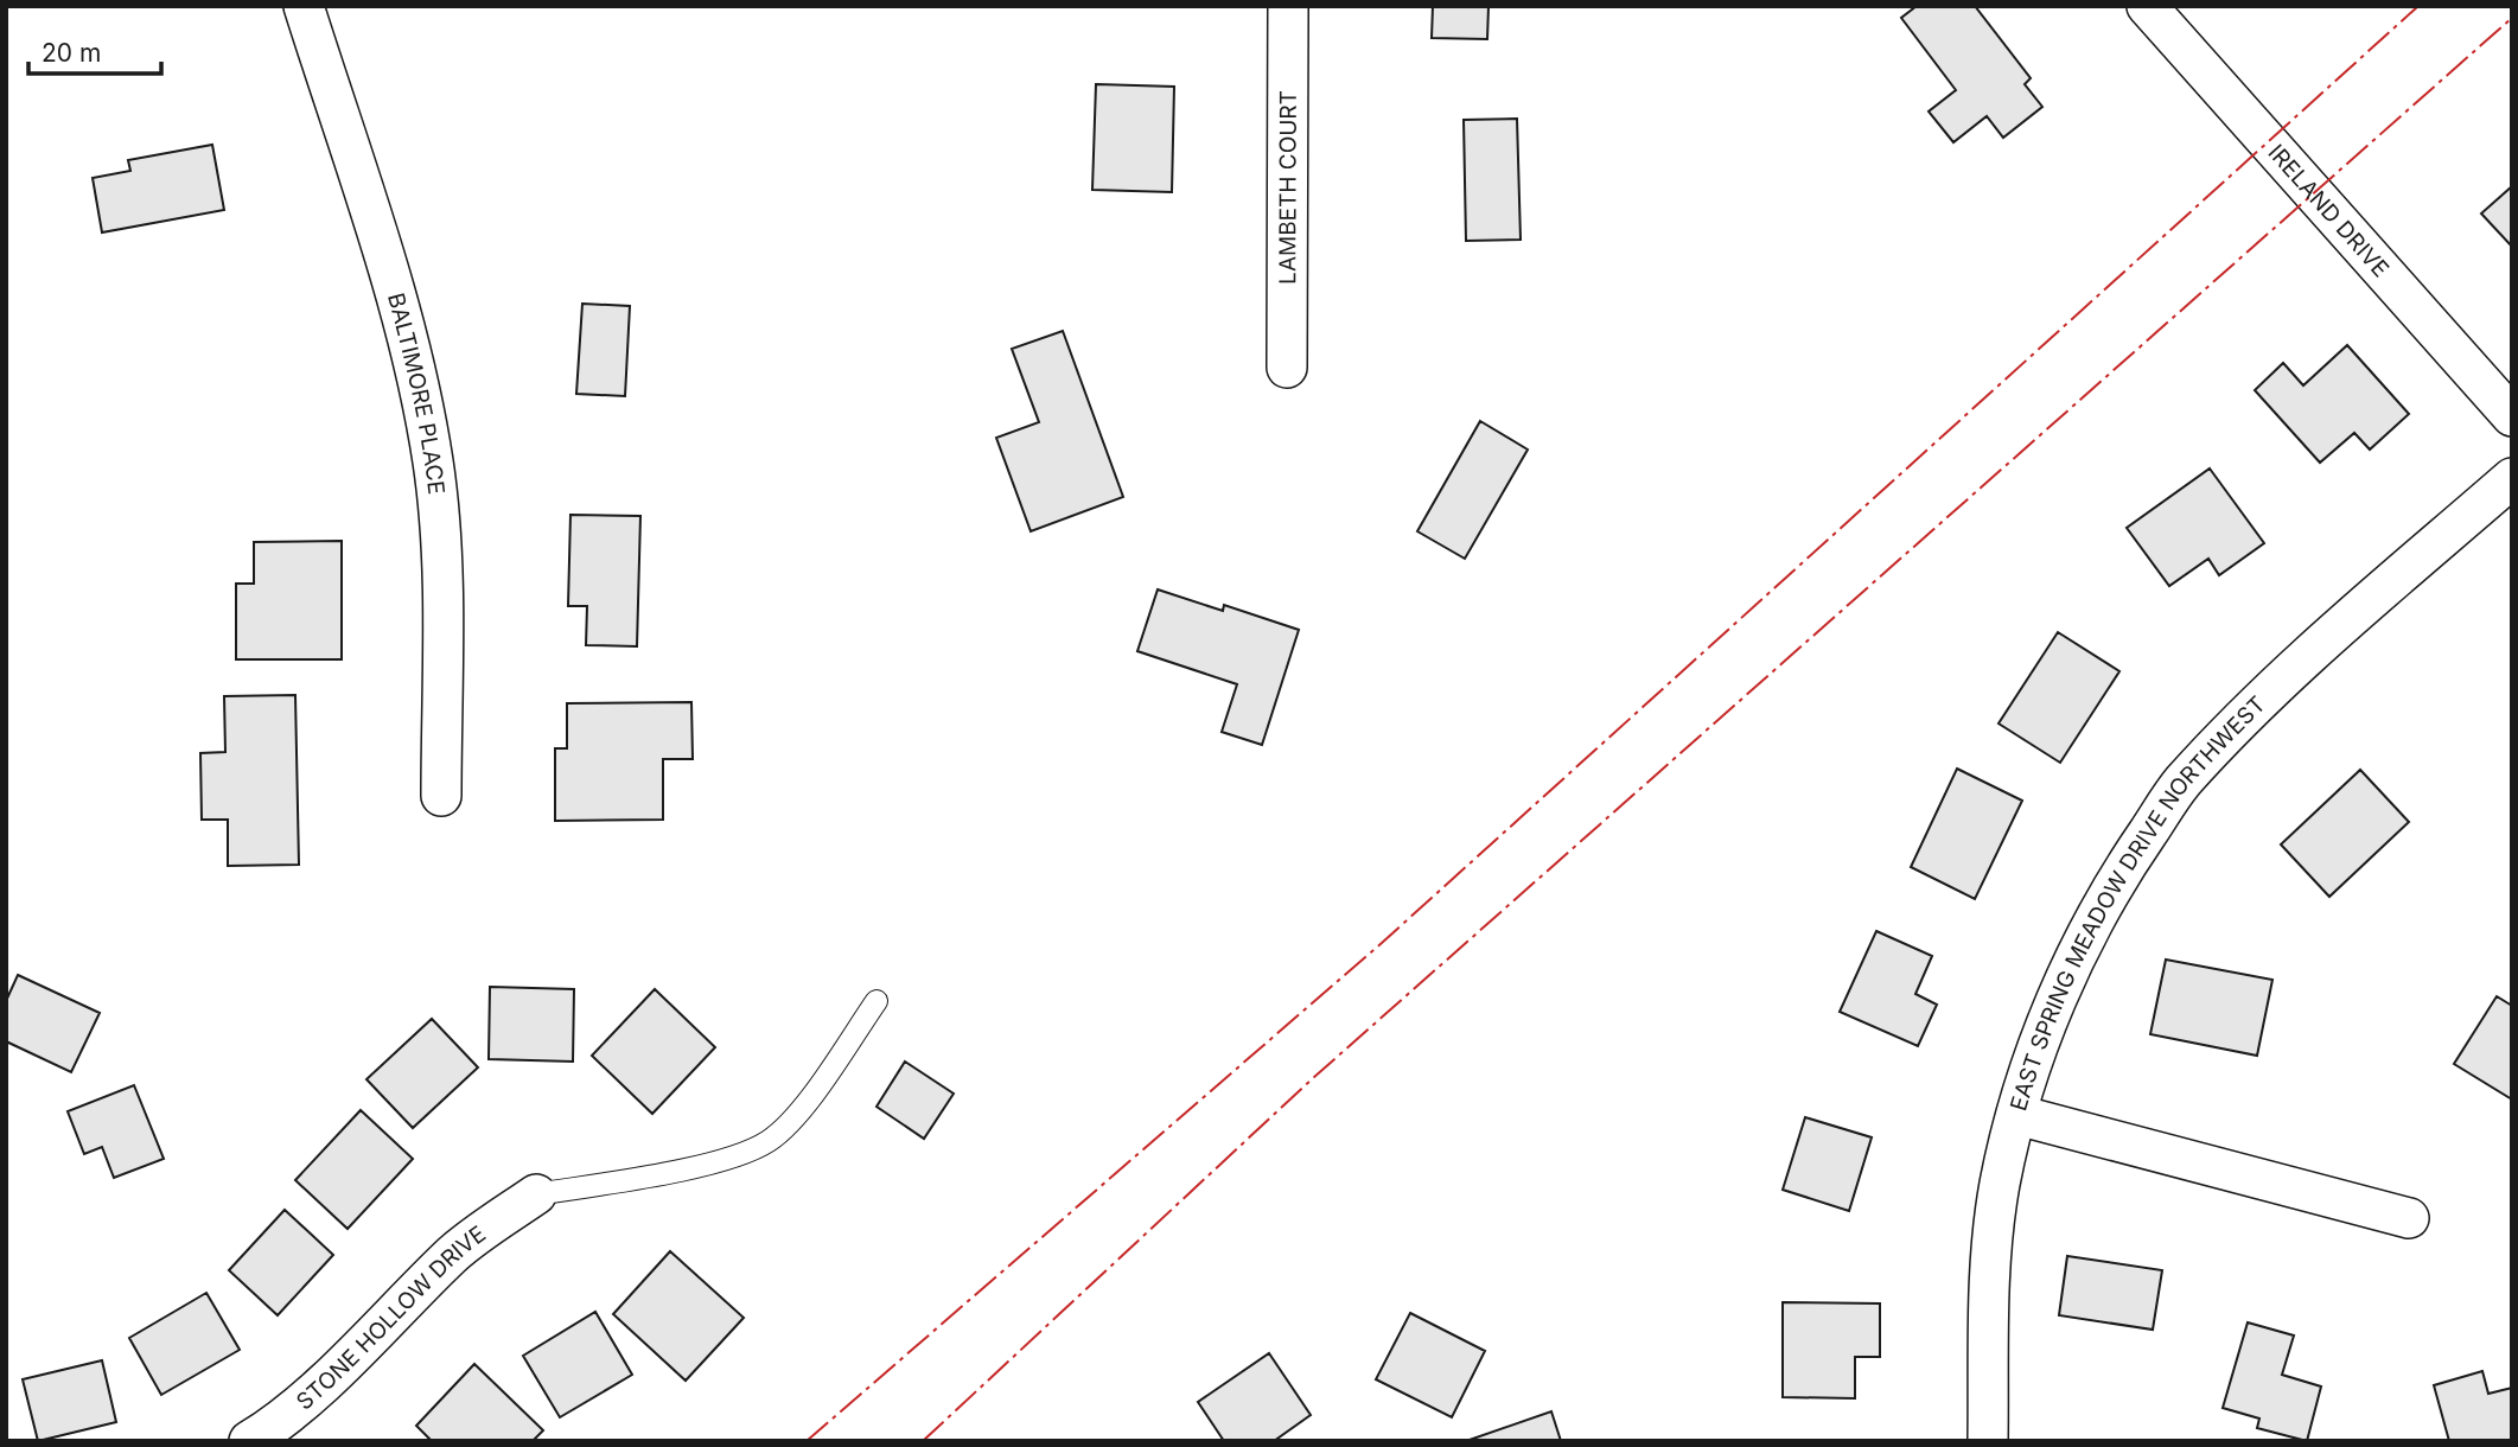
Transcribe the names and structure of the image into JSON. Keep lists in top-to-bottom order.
{
  "streets": {
    "street": [
      "LAMBETH COURT",
      "IRELAND DRIVE",
      "BALTIMORE PLACE",
      "EAST SPRING MEADOW DRIVE NORTHWEST",
      "STONE HOLLOW DRIVE"
    ]
  },
  "scale_bar": "20 m"
}
